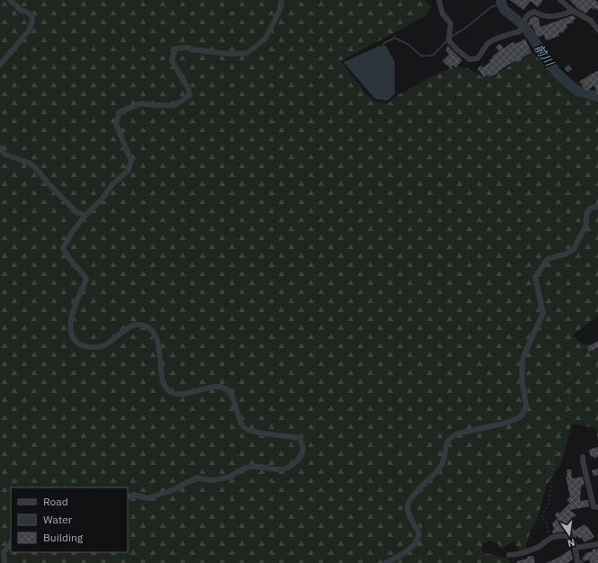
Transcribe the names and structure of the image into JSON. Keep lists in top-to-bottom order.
{
  "water": ["前川"],
  "legend": ["Road", "Water", "Building"],
  "north": "bottom"
}
